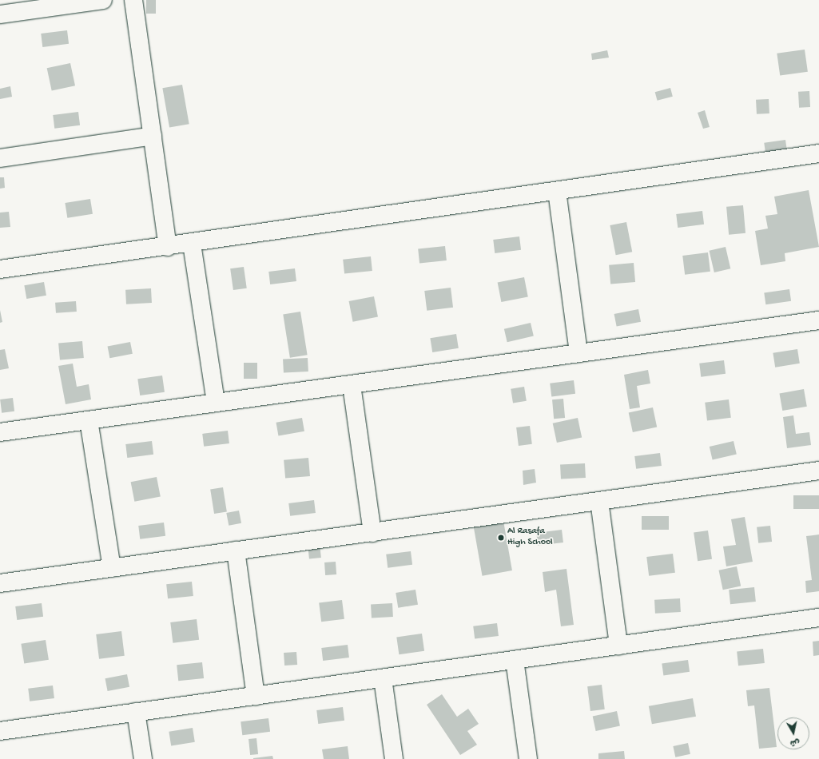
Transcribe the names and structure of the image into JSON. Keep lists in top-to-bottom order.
{
  "places": ["Al Rasafa High School"],
  "north": "bottom"
}
